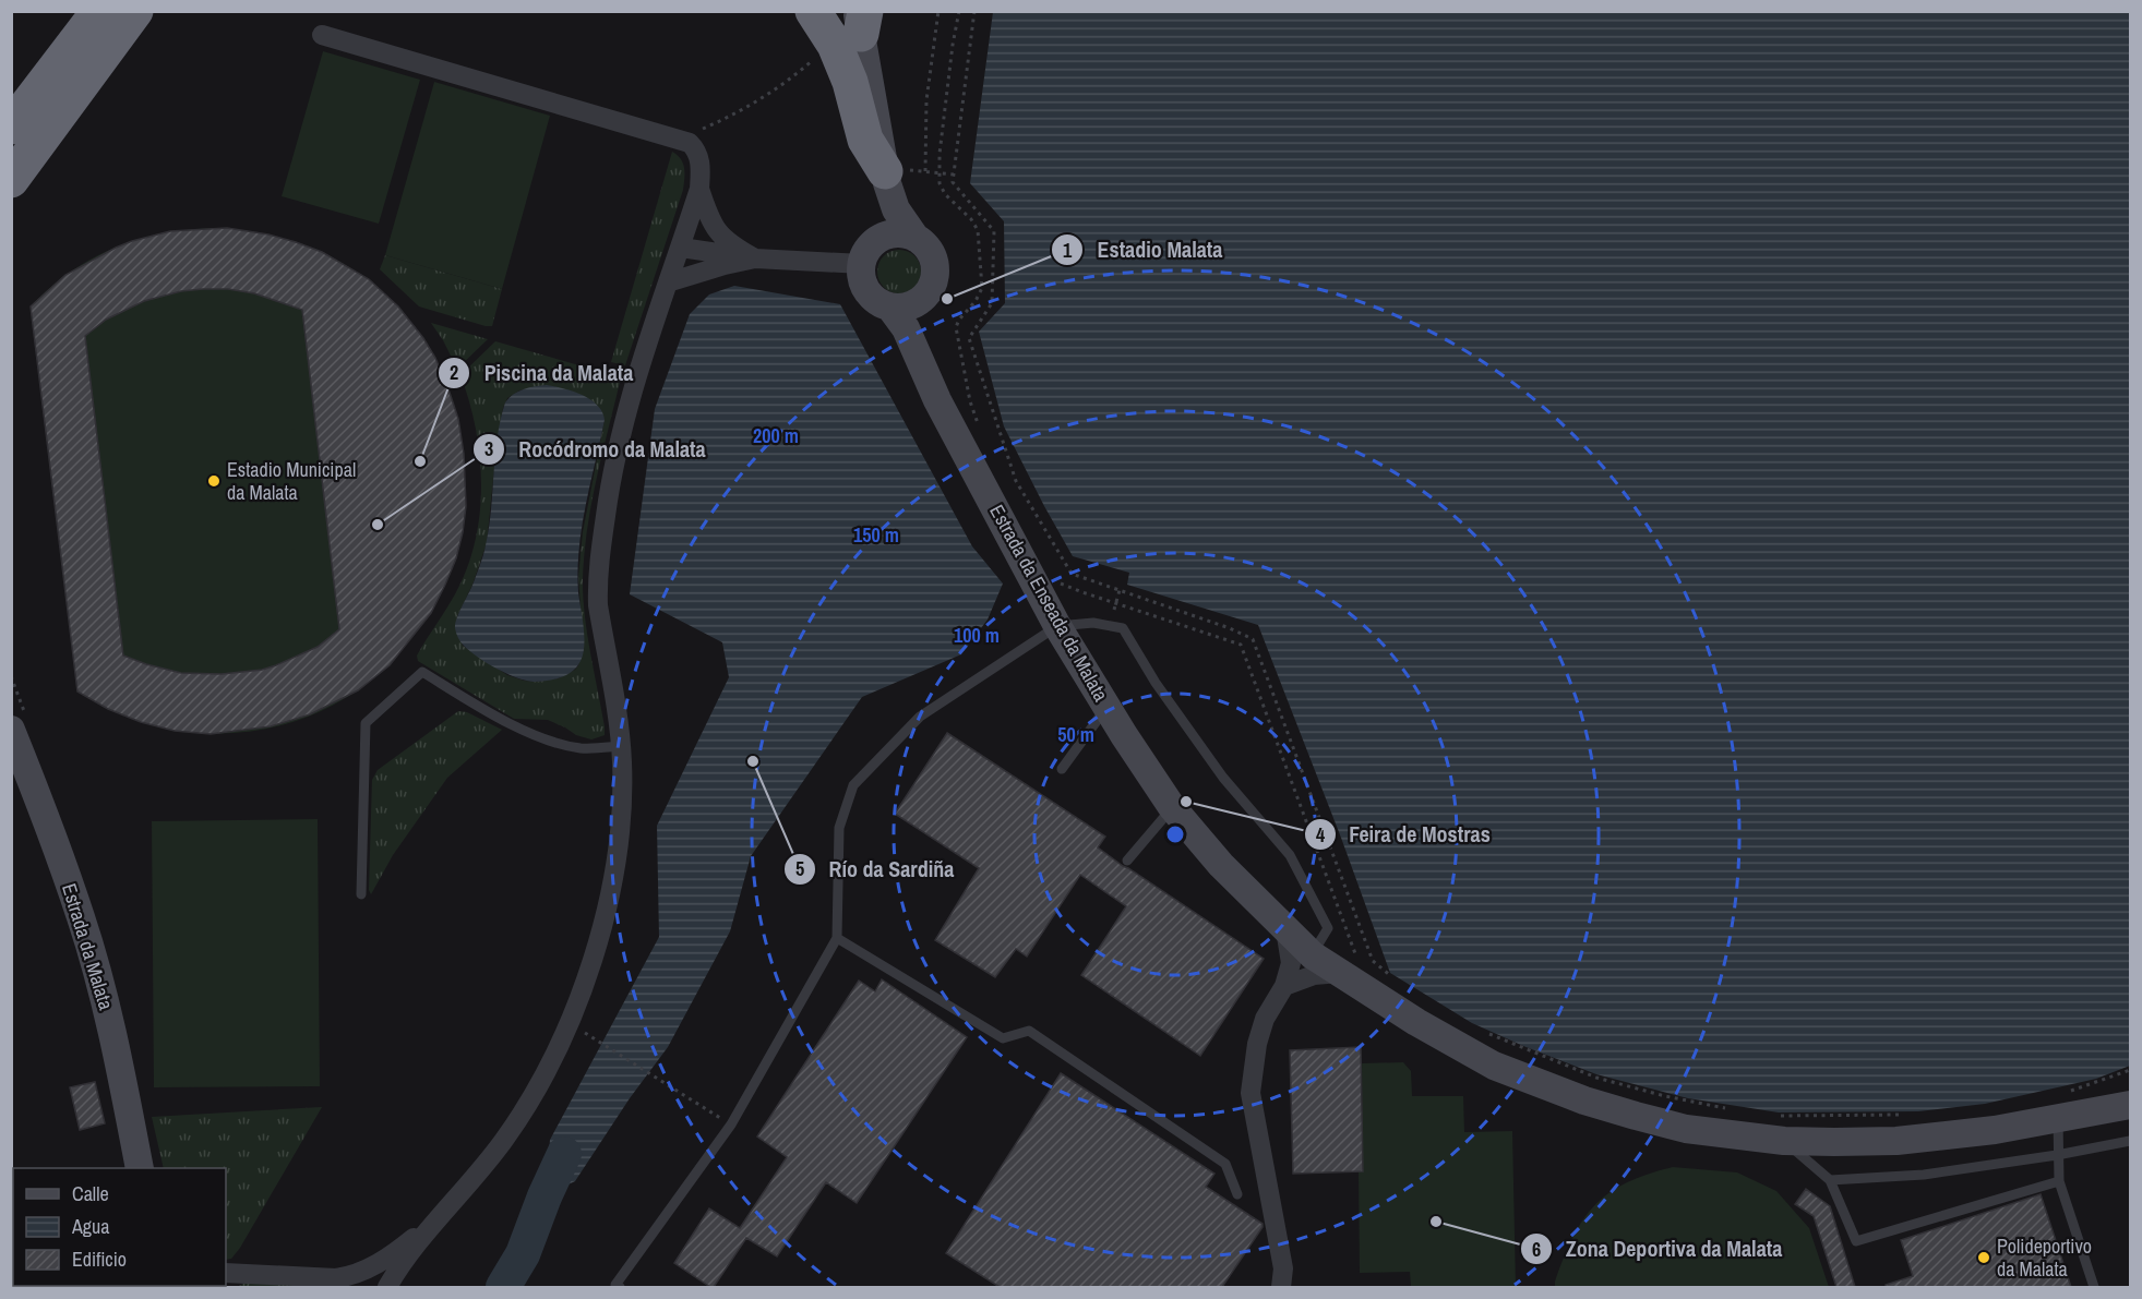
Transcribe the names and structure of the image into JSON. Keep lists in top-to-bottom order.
{
  "streets": {
    "main road": ["Estrada da Enseada da Malata", "Estrada da Malata"]
  },
  "places": [
    "Estadio Malata",
    "Piscina da Malata",
    "Estadio Municipal da Malata",
    "Rocódromo da Malata",
    "Río da Sardiña",
    "Feira de Mostras",
    "Zona Deportiva da Malata",
    "Polideportivo da Malata"
  ],
  "legend": ["Calle", "Agua", "Edificio"],
  "rings": [
    "200 m",
    "150 m",
    "100 m",
    "50 m"
  ]
}
